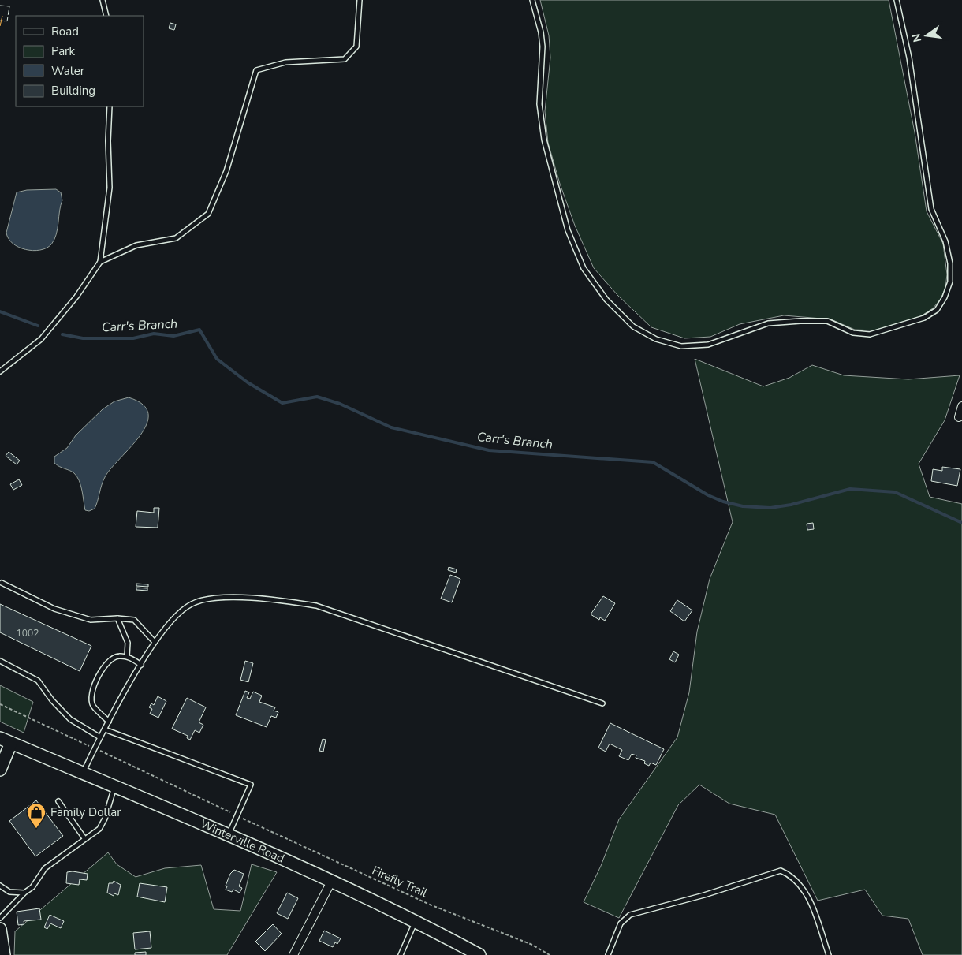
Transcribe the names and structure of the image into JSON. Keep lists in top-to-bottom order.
{
  "streets": {
    "street": ["Winterville Road"],
    "path": ["Firefly Trail"]
  },
  "water": ["Carr's Branch"],
  "places": {
    "shop": ["Family Dollar"]
  },
  "house_numbers": ["1002"],
  "legend": [
    "Road",
    "Park",
    "Water",
    "Building"
  ],
  "north": "left"
}
